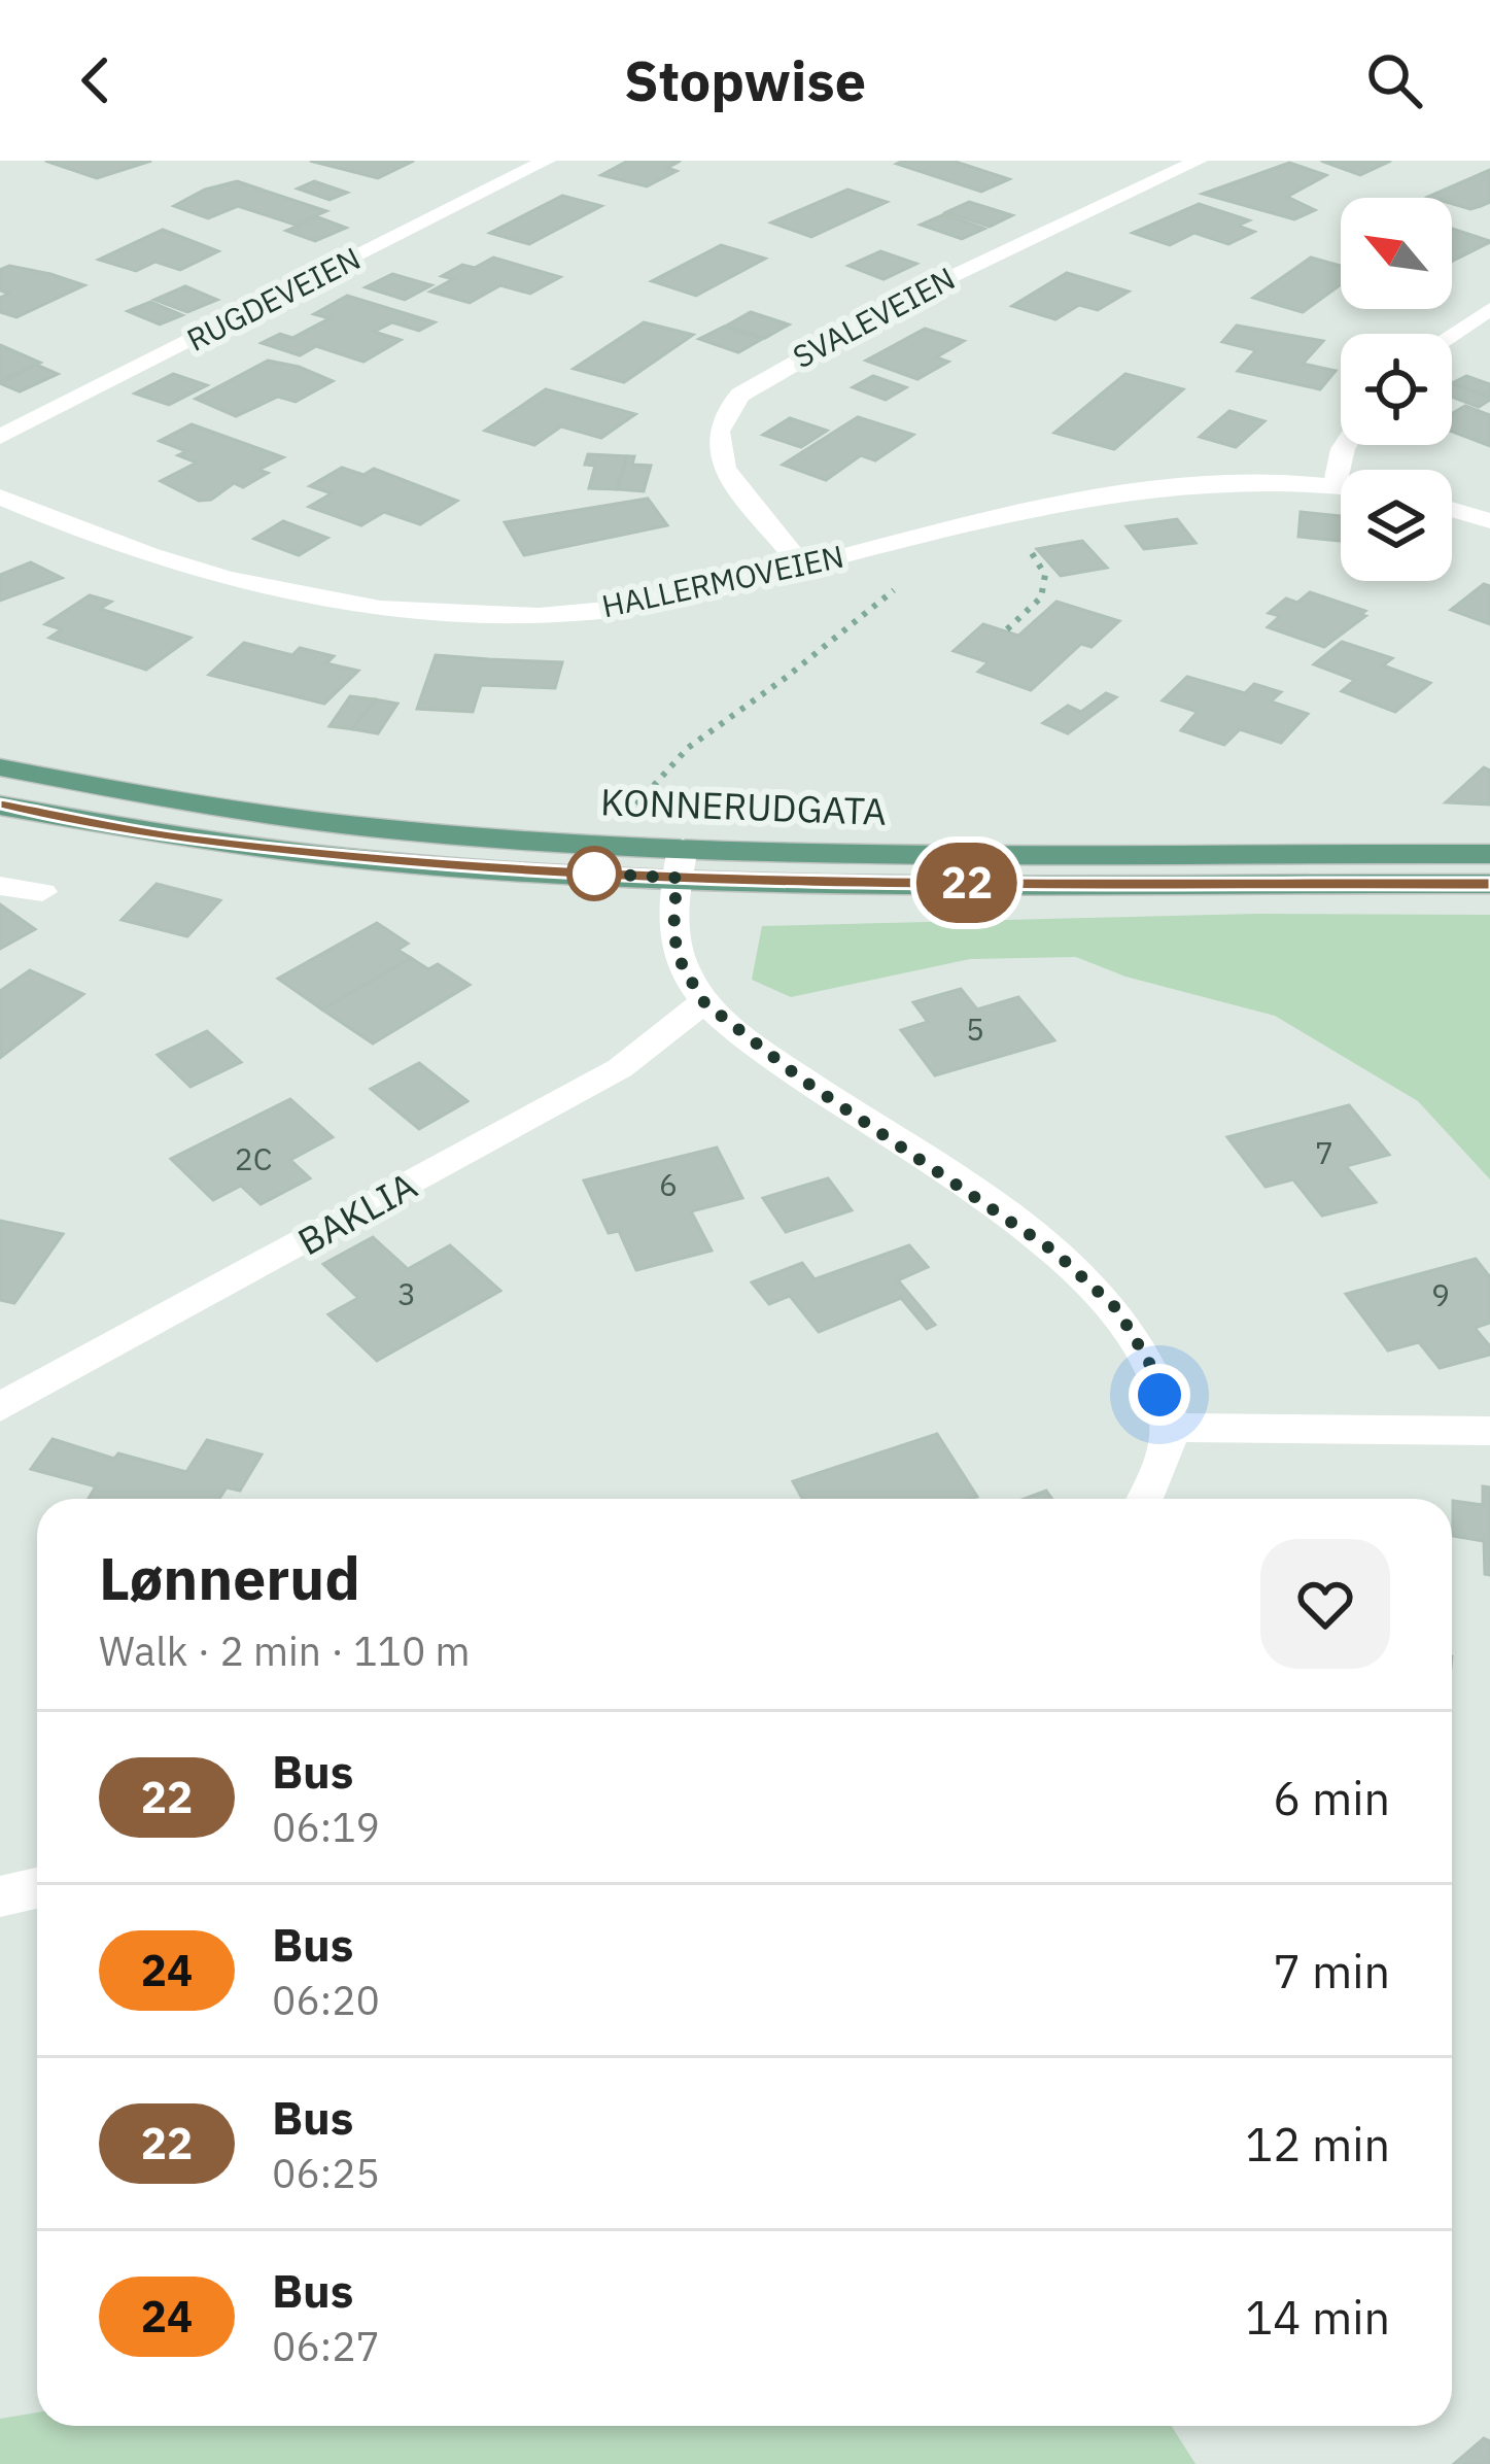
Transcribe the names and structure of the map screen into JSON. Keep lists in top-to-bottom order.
{
  "streets": {
    "main road": ["KONNERUDGATA"],
    "street": [
      "RUGDEVEIEN",
      "SVALEVEIEN",
      "HALLERMOVEIEN",
      "BAKLIA"
    ]
  },
  "crossings": [
    ["SVALEVEIEN", "HALLERMOVEIEN"]
  ],
  "lines": ["bus line 22"],
  "house_numbers": [
    "5",
    "7",
    "2C",
    "6",
    "3",
    "9"
  ],
  "north": "top left",
  "page": {
    "header": "Stopwise",
    "on_map": "22",
    "heading": ["Lønnerud", "Walk · 2 min · 110 m"],
    "list": [
      {
        "mark": "22",
        "name": "Bus",
        "note": "06:19",
        "value": "6 min"
      },
      {
        "mark": "24",
        "name": "Bus",
        "note": "06:20",
        "value": "7 min"
      },
      {
        "mark": "22",
        "name": "Bus",
        "note": "06:25",
        "value": "12 min"
      },
      {
        "mark": "24",
        "name": "Bus",
        "note": "06:27",
        "value": "14 min"
      }
    ]
  }
}
